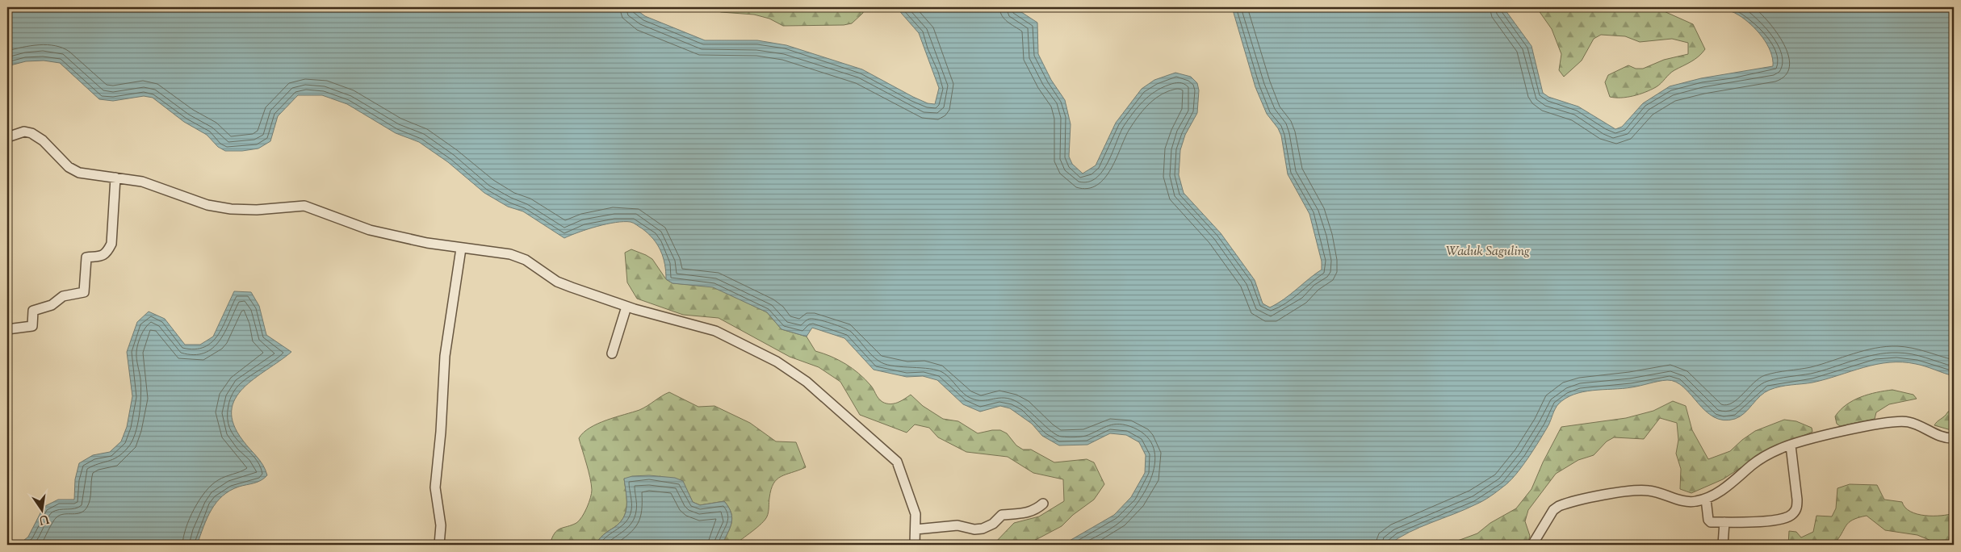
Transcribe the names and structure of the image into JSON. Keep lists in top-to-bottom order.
{
  "water": ["Waduk Saguling"],
  "north": "bottom"
}
